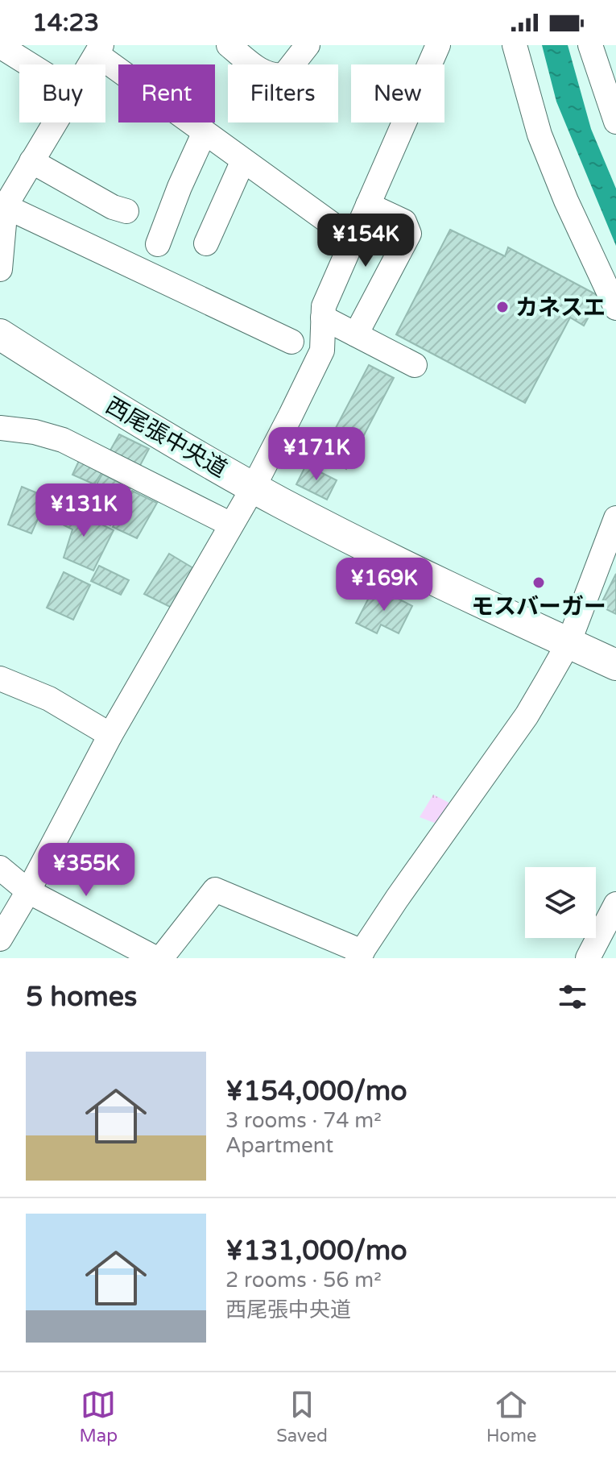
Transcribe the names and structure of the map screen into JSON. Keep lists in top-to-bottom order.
{
  "streets": {
    "main road": ["西尾張中央道"]
  },
  "places": ["カネスエ", "モスバーガー"],
  "page": {
    "status": "14:23",
    "chip": [
      "Buy",
      "Rent",
      "Filters",
      "New"
    ],
    "price": [
      "¥154K",
      "¥171K",
      "¥131K",
      "¥169K",
      "¥355K"
    ],
    "heading": "5 homes",
    "list": [
      {
        "name": "¥154,000/mo",
        "note": "3 rooms · 74 m² · Apartment"
      },
      {
        "name": "¥131,000/mo",
        "note": "2 rooms · 56 m² · 西尾張中央道"
      }
    ],
    "tabs": ["Map", "Saved", "Home"]
  }
}
